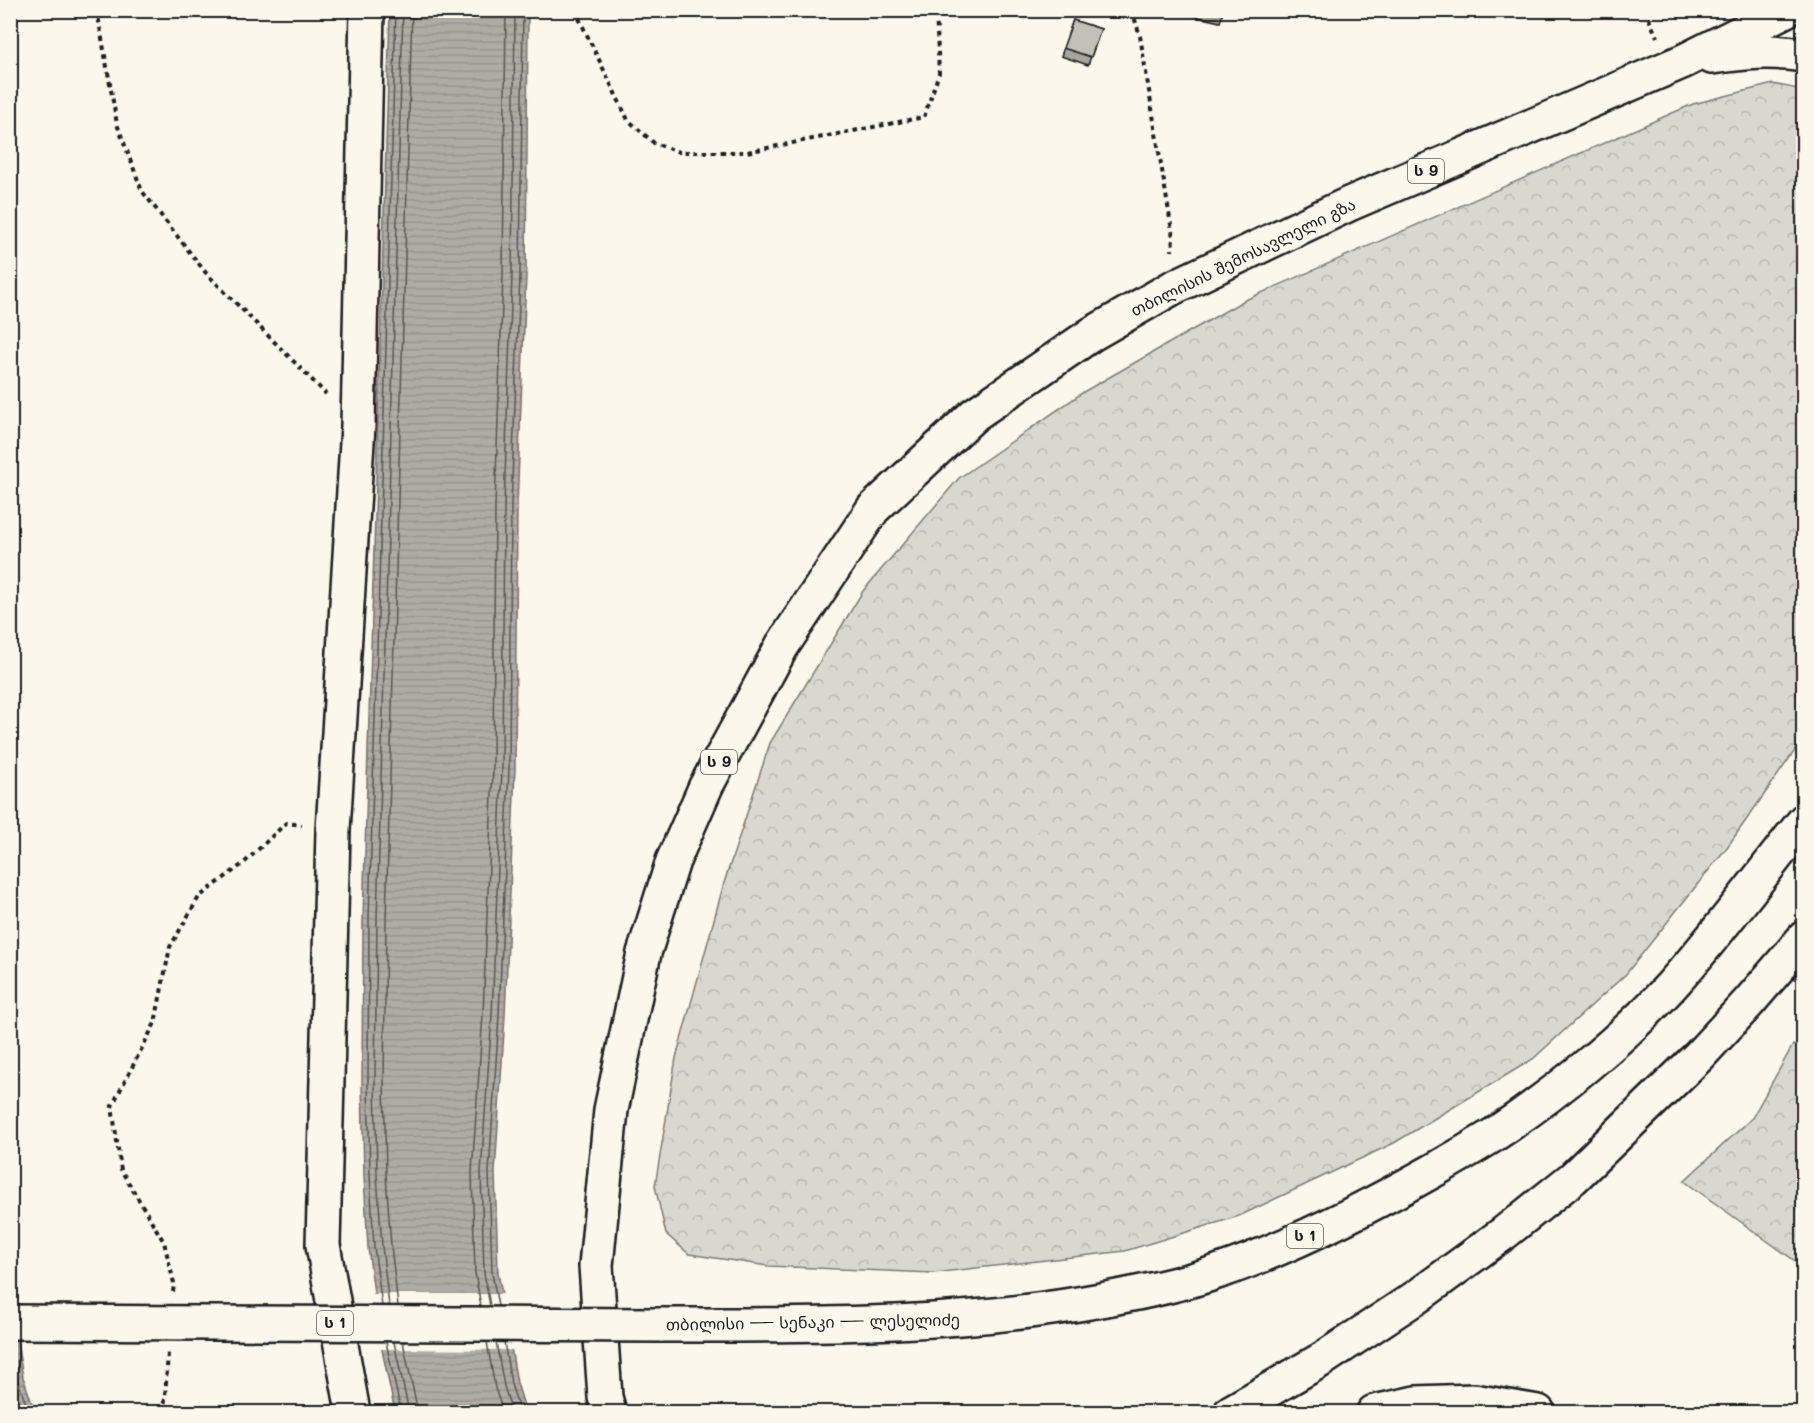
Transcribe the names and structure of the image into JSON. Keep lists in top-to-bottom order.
{
  "streets": {
    "main road": [
      "ს 9",
      "თბილისის შემოსავლელი გზა",
      "ს 1",
      "თბილისი — სენაკი — ლესელიძე"
    ]
  }
}
